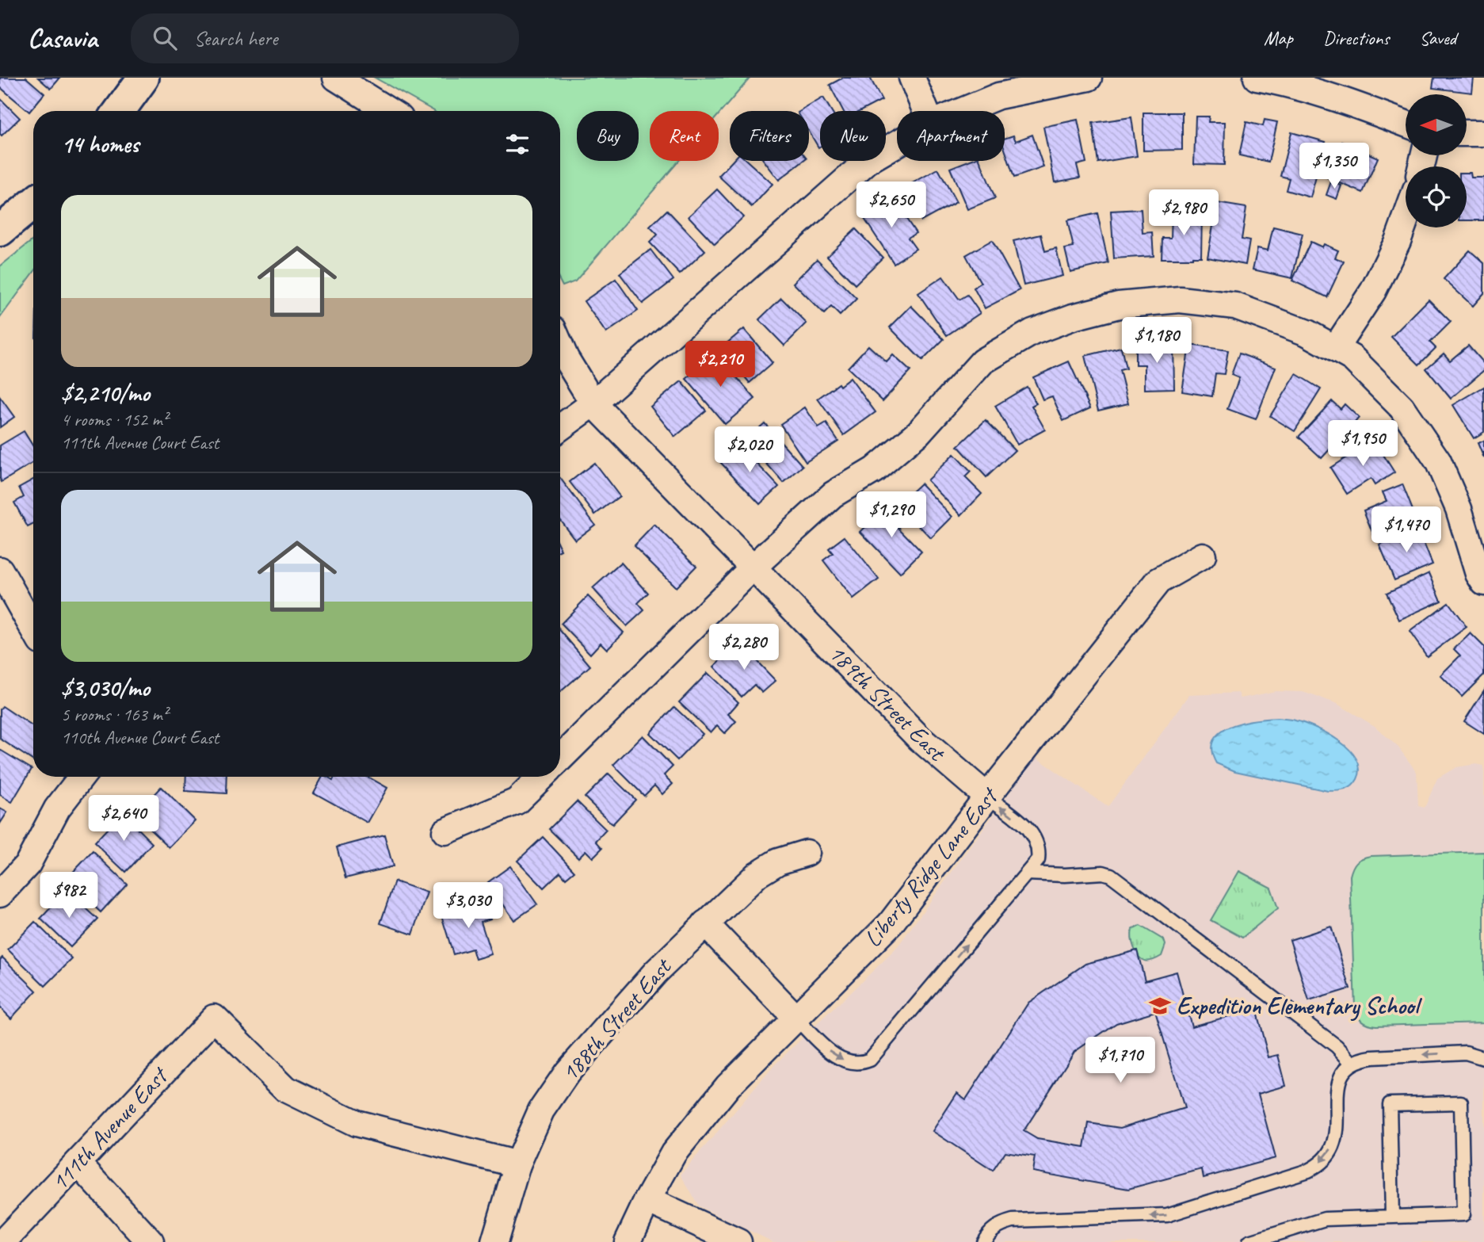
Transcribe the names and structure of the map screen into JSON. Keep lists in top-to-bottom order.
{
  "streets": {
    "street": [
      "189th Street East",
      "Liberty Ridge Lane East",
      "188th Street East",
      "111th Avenue East"
    ]
  },
  "crossings": [
    ["189th Street East", "Liberty Ridge Lane East"],
    ["188th Street East", "111th Avenue East"]
  ],
  "places": {
    "school or university": ["Expedition Elementary School"]
  },
  "north": "left",
  "page": {
    "header": "Casavia",
    "search": "Search here",
    "nav": ["Map", "Directions", "Saved"],
    "chip": [
      "Buy",
      "Rent",
      "Filters",
      "New",
      "Apartment"
    ],
    "heading": "14 homes",
    "price": [
      "$1,350",
      "$2,650",
      "$2,980",
      "$1,180",
      "$2,210",
      "$1,950",
      "$2,020",
      "$1,290",
      "$1,470",
      "$2,280",
      "$2,640",
      "$982",
      "$3,030",
      "$1,710"
    ],
    "list": [
      {
        "name": "$2,210/mo",
        "note": "4 rooms · 152 m² · 111th Avenue Court East"
      },
      {
        "name": "$3,030/mo",
        "note": "5 rooms · 163 m² · 110th Avenue Court East"
      }
    ]
  }
}
